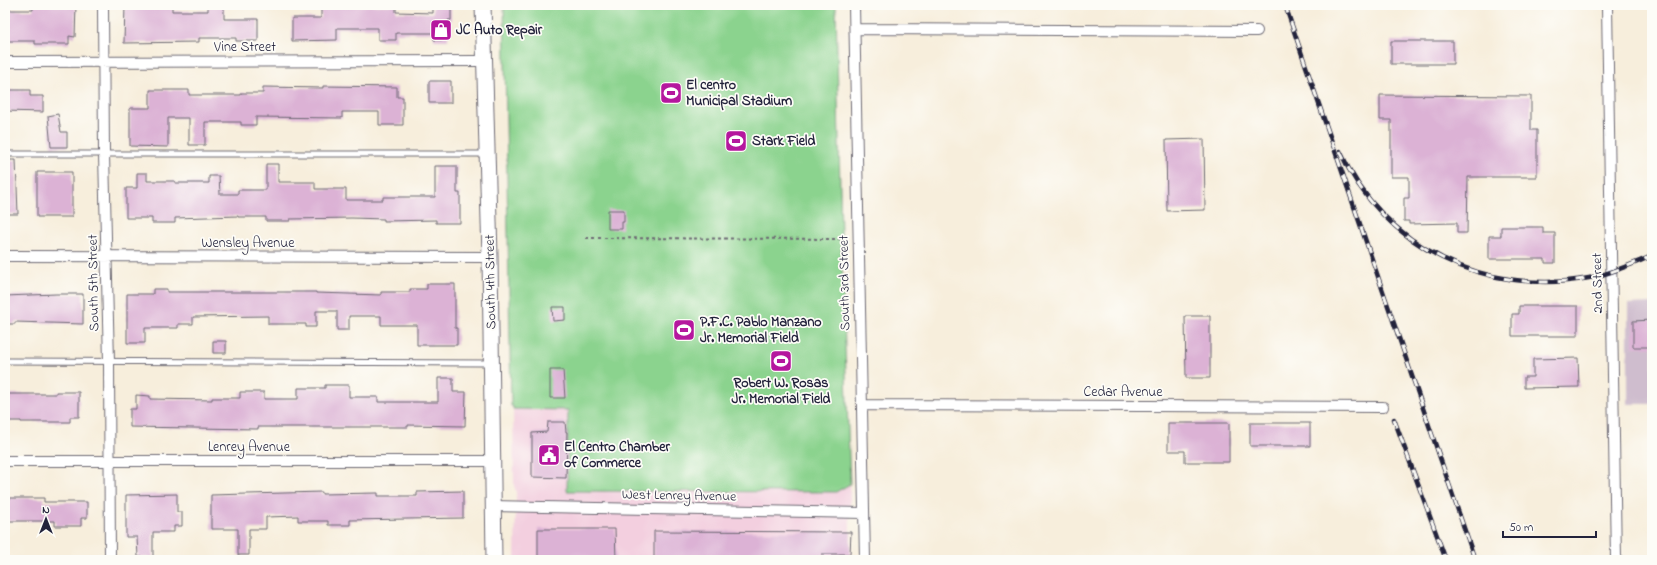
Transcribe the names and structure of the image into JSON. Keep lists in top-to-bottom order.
{
  "streets": {
    "main road": ["South 4th Street"],
    "street": [
      "Vine Street",
      "Wensley Avenue",
      "South 5th Street",
      "South 3rd Street",
      "2nd Street",
      "Cedar Avenue",
      "Lenrey Avenue",
      "West Lenrey Avenue"
    ]
  },
  "crossings": [
    ["Vine Street", "South 4th Street"],
    ["Vine Street", "South 5th Street"],
    ["Wensley Avenue", "South 4th Street"],
    ["Wensley Avenue", "South 5th Street"],
    ["South 4th Street", "Lenrey Avenue"],
    ["South 4th Street", "West Lenrey Avenue"],
    ["South 5th Street", "Lenrey Avenue"],
    ["South 3rd Street", "Cedar Avenue"],
    ["South 3rd Street", "West Lenrey Avenue"]
  ],
  "places": {
    "shop": ["JC Auto Repair"],
    "sports": [
      "El centro Municipal Stadium",
      "Stark Field",
      "P.F.C. Pablo Manzano Jr. Memorial Field",
      "Robert W. Rosas Jr. Memorial Field"
    ],
    "public building": ["El Centro Chamber of Commerce"]
  },
  "scale_bar": "50 m",
  "north": "top"
}
